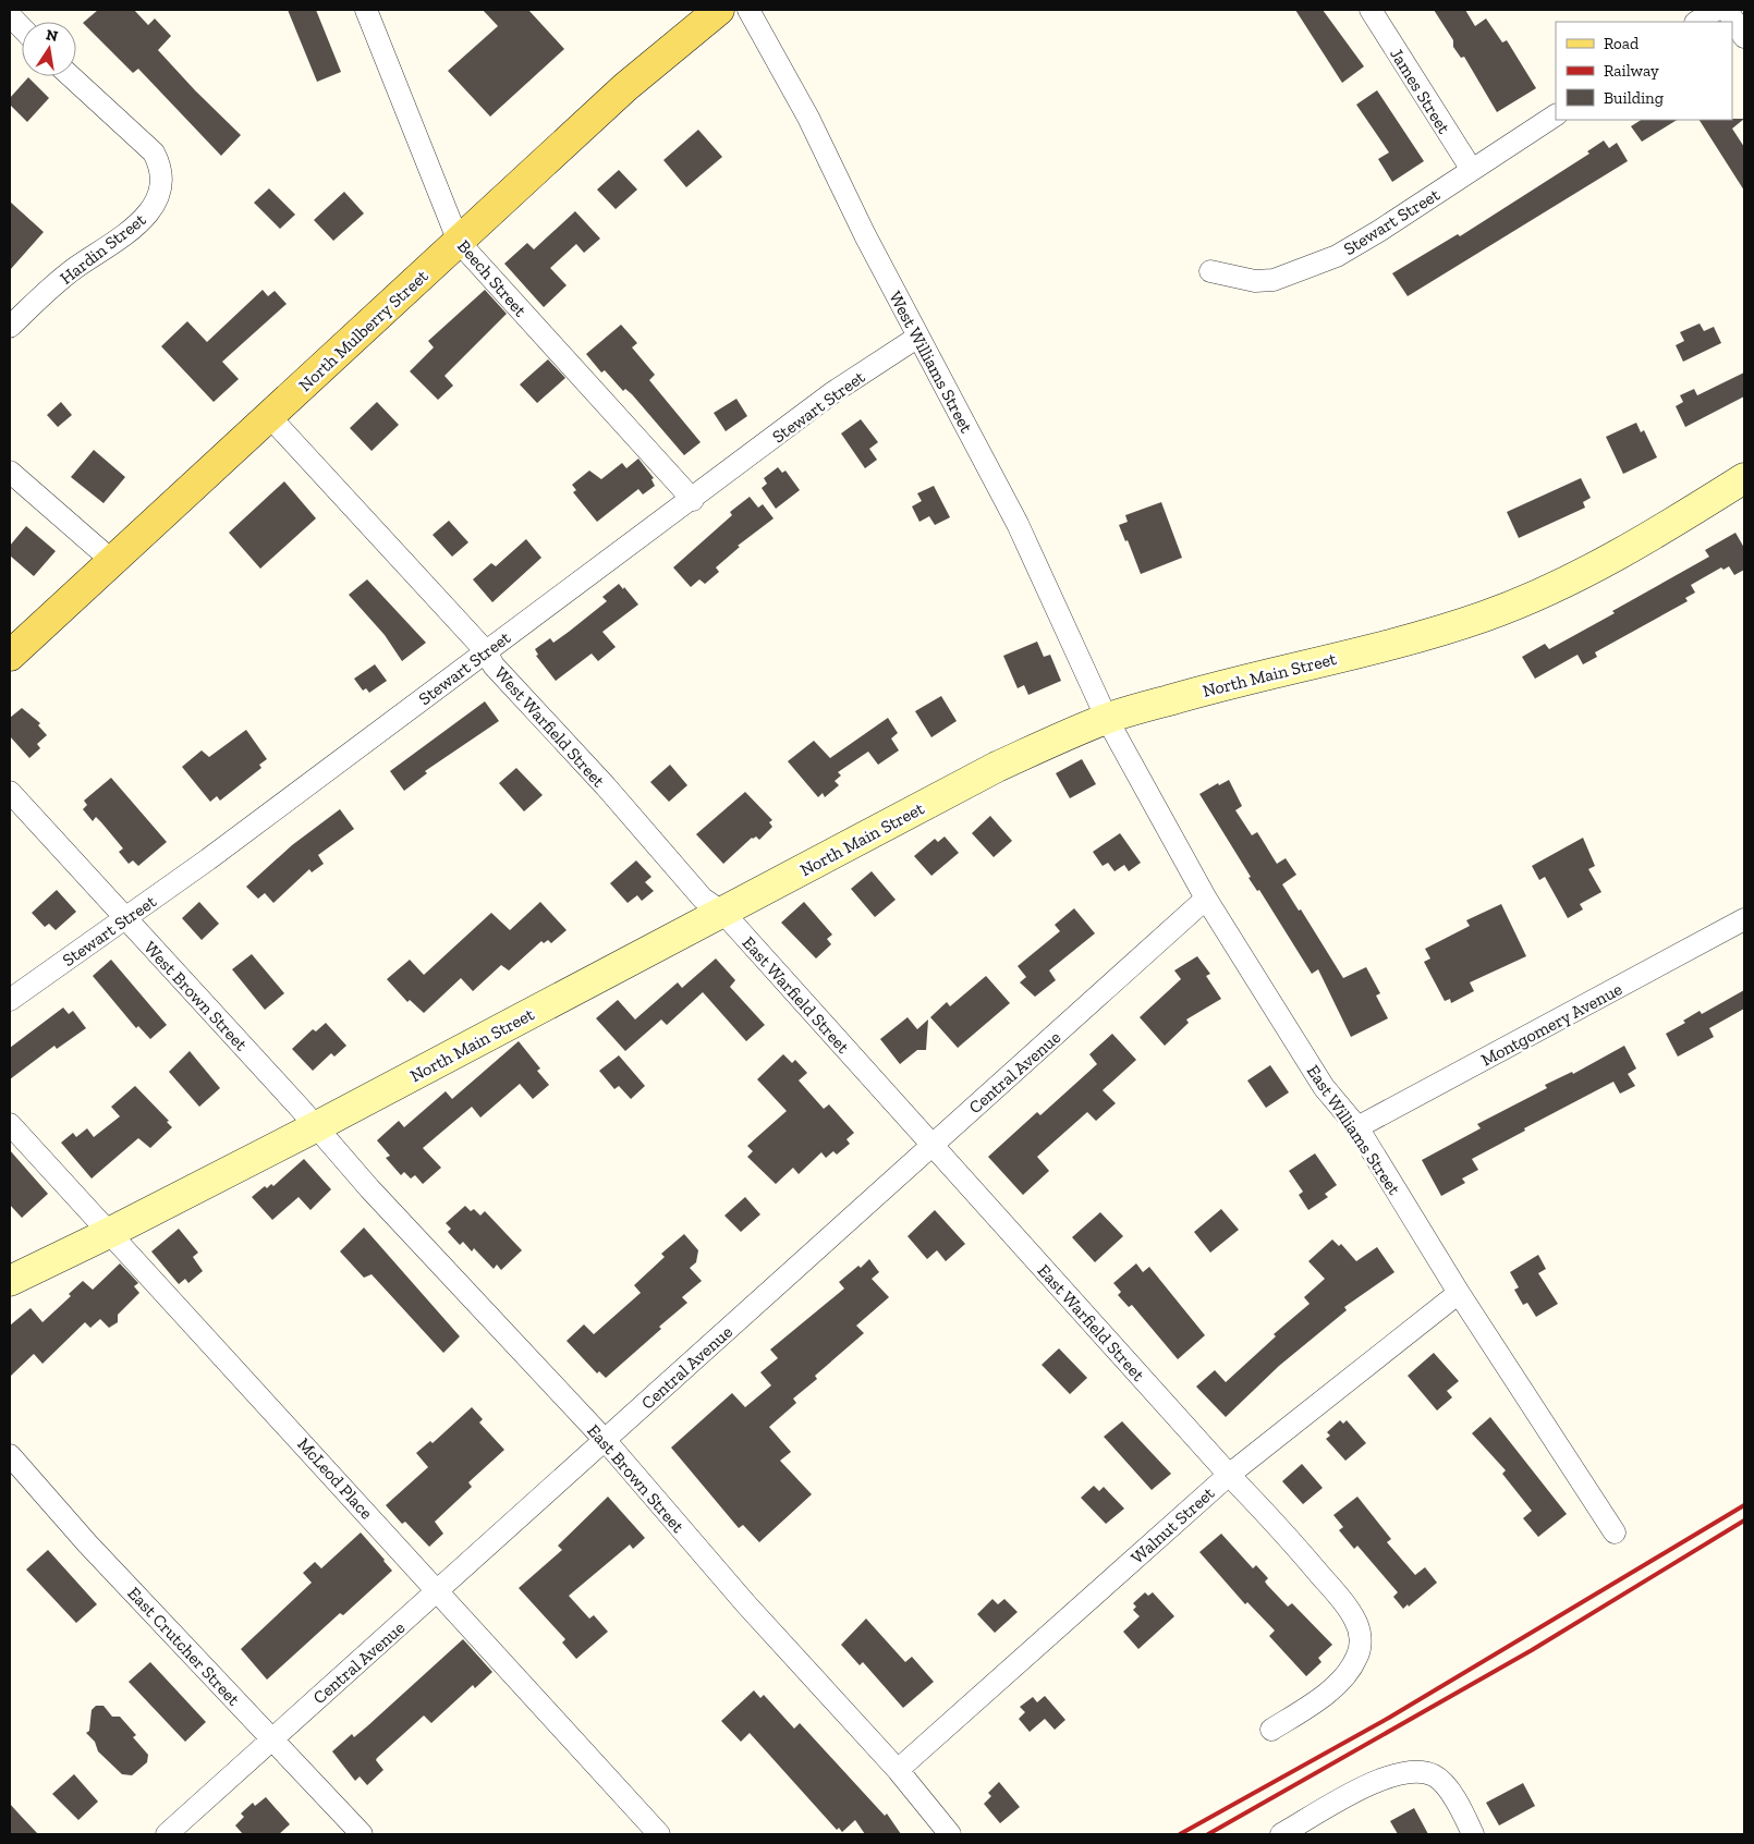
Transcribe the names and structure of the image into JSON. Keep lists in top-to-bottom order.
{
  "streets": {
    "main road": ["North Mulberry Street"],
    "street": [
      "James Street",
      "Stewart Street",
      "Hardin Street",
      "Beech Street",
      "West Williams Street",
      "North Main Street",
      "West Warfield Street",
      "East Warfield Street",
      "West Brown Street",
      "Montgomery Avenue",
      "Central Avenue",
      "East Williams Street",
      "McLeod Place",
      "East Brown Street",
      "Walnut Street",
      "East Crutcher Street"
    ]
  },
  "crossings": [
    ["James Street", "Stewart Street"],
    ["Stewart Street", "Beech Street"],
    ["Stewart Street", "West Williams Street"],
    ["Stewart Street", "West Warfield Street"],
    ["Stewart Street", "West Brown Street"],
    ["Beech Street", "North Mulberry Street"],
    ["North Mulberry Street", "West Warfield Street"],
    ["West Williams Street", "North Main Street"],
    ["West Williams Street", "East Williams Street"],
    ["North Main Street", "West Warfield Street"],
    ["North Main Street", "East Warfield Street"],
    ["North Main Street", "West Brown Street"],
    ["North Main Street", "East Williams Street"],
    ["North Main Street", "McLeod Place"],
    ["North Main Street", "East Brown Street"],
    ["West Warfield Street", "East Warfield Street"],
    ["East Warfield Street", "Central Avenue"],
    ["East Warfield Street", "Walnut Street"],
    ["West Brown Street", "East Brown Street"],
    ["Montgomery Avenue", "East Williams Street"],
    ["Central Avenue", "East Williams Street"],
    ["Central Avenue", "McLeod Place"],
    ["Central Avenue", "East Brown Street"],
    ["Central Avenue", "East Crutcher Street"],
    ["East Williams Street", "Walnut Street"],
    ["East Brown Street", "Walnut Street"]
  ],
  "legend": ["Road", "Railway", "Building"],
  "north": "top"
}
